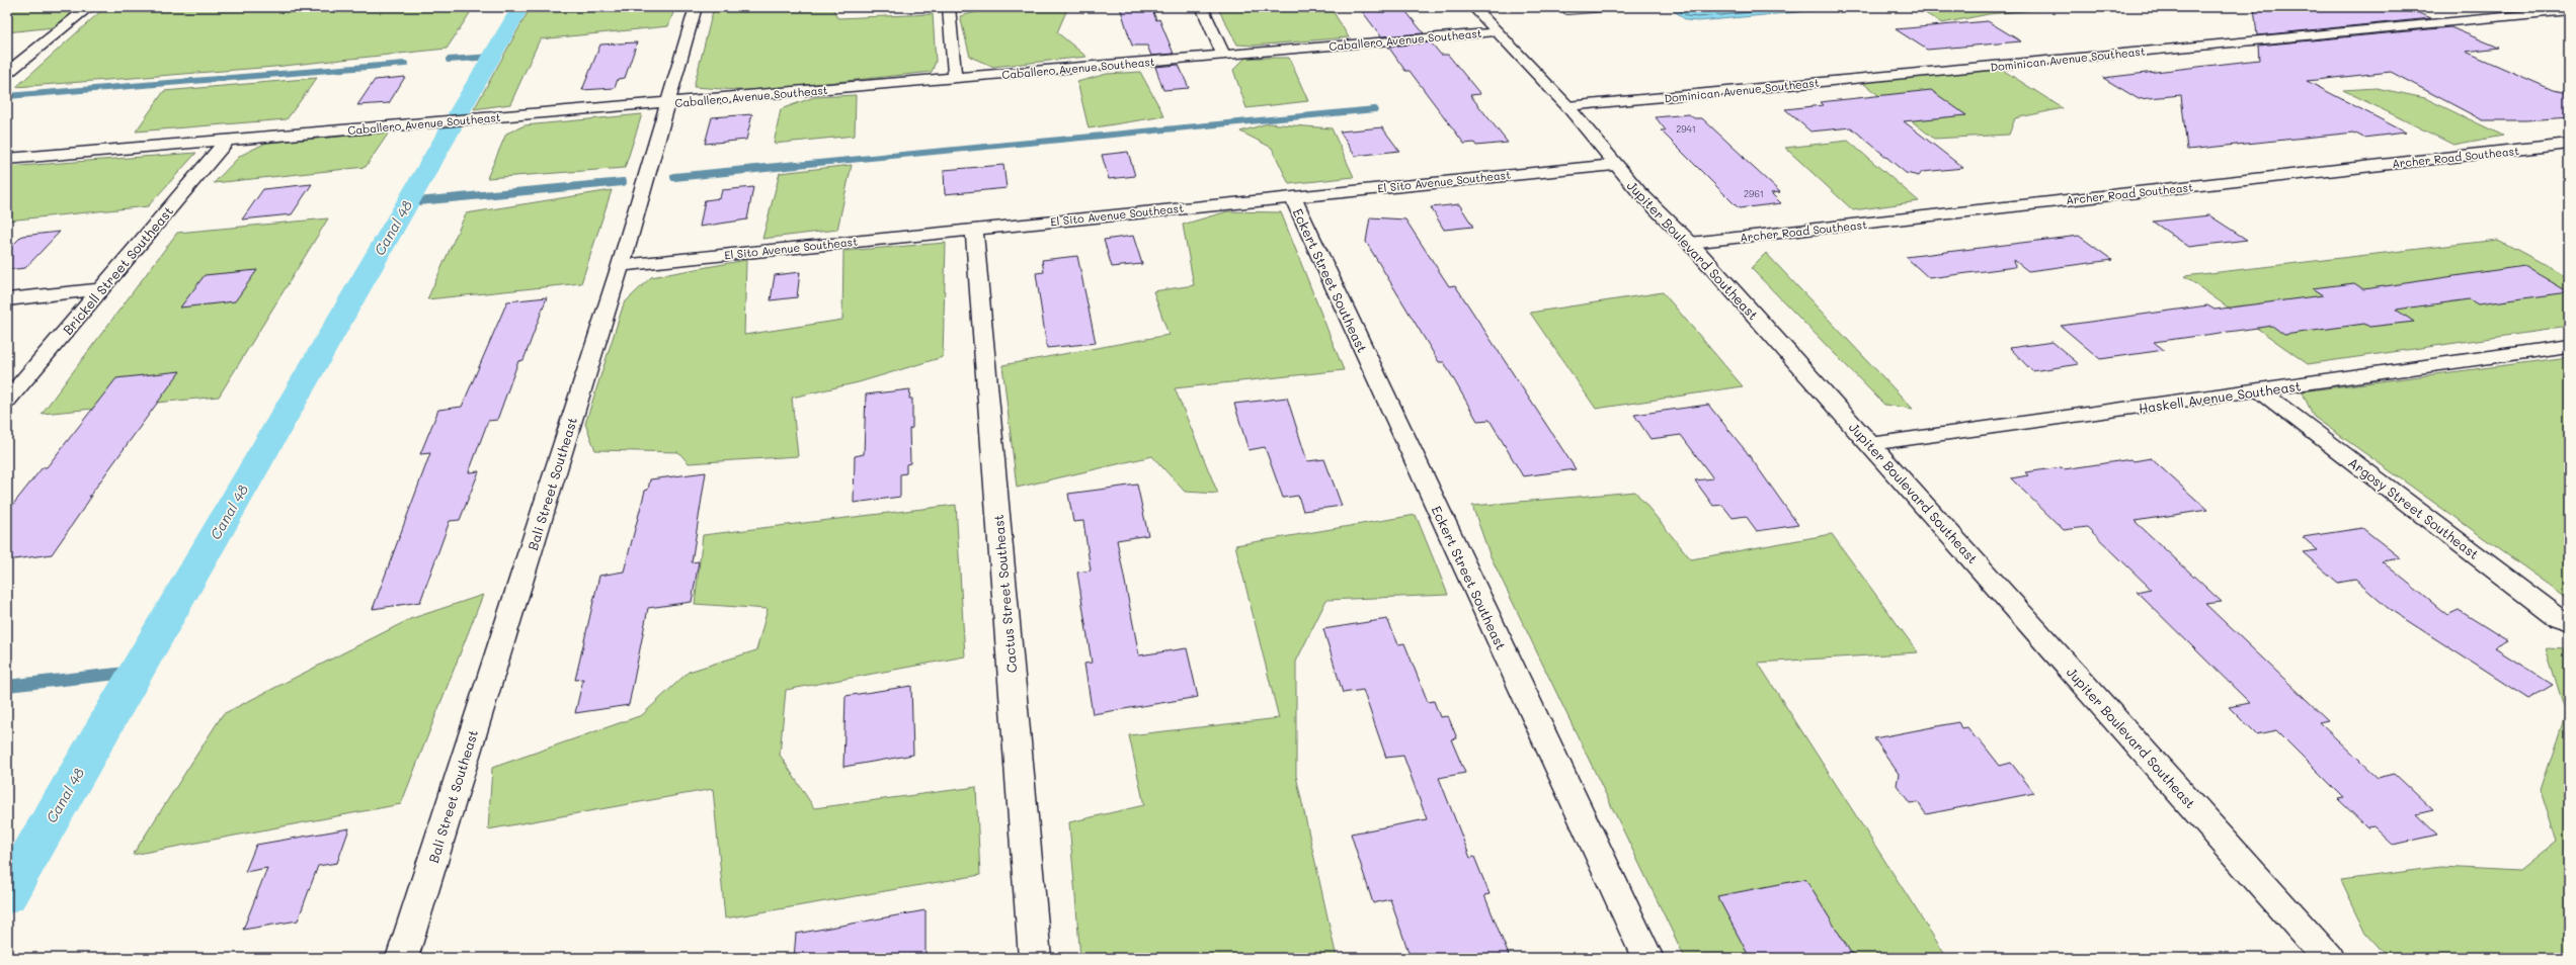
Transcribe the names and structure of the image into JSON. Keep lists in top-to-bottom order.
{
  "streets": {
    "street": [
      "Caballero Avenue Southeast",
      "Dominican Avenue Southeast",
      "Archer Road Southeast",
      "El Sito Avenue Southeast",
      "Jupiter Boulevard Southeast",
      "Brickell Street Southeast",
      "Eckert Street Southeast",
      "Haskell Avenue Southeast",
      "Bali Street Southeast",
      "Argosy Street Southeast",
      "Cactus Street Southeast"
    ]
  },
  "crossings": [
    ["Caballero Avenue Southeast", "Jupiter Boulevard Southeast"],
    ["Caballero Avenue Southeast", "Brickell Street Southeast"],
    ["Caballero Avenue Southeast", "Bali Street Southeast"],
    ["Dominican Avenue Southeast", "Jupiter Boulevard Southeast"],
    ["Archer Road Southeast", "Jupiter Boulevard Southeast"],
    ["El Sito Avenue Southeast", "Jupiter Boulevard Southeast"],
    ["El Sito Avenue Southeast", "Eckert Street Southeast"],
    ["El Sito Avenue Southeast", "Bali Street Southeast"],
    ["El Sito Avenue Southeast", "Cactus Street Southeast"],
    ["Jupiter Boulevard Southeast", "Haskell Avenue Southeast"],
    ["Haskell Avenue Southeast", "Argosy Street Southeast"]
  ],
  "water": ["Canal 48"],
  "house_numbers": ["2941", "2961"]
}
